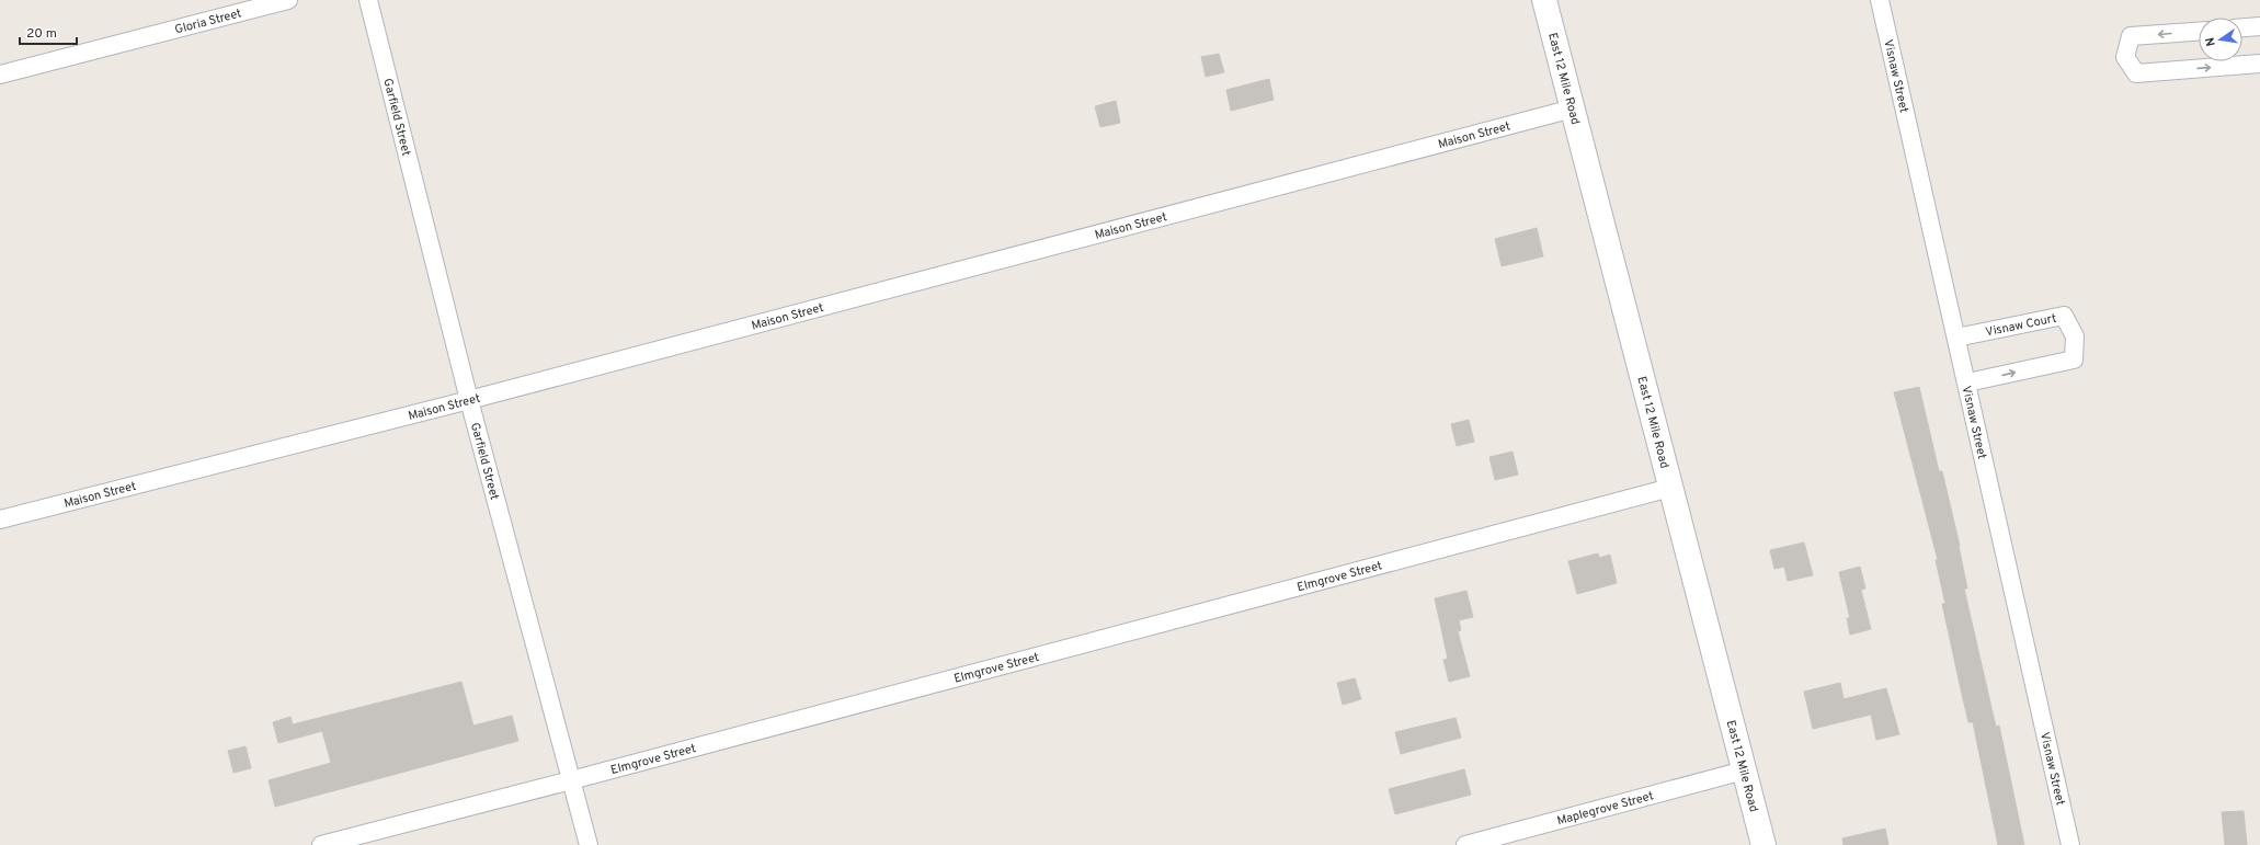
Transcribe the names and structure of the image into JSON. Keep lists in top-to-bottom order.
{
  "streets": {
    "main road": ["East 12 Mile Road"],
    "street": [
      "Gloria Street",
      "Visnaw Street",
      "Garfield Street",
      "Maison Street",
      "Visnaw Court",
      "Elmgrove Street",
      "Maplegrove Street"
    ]
  },
  "crossings": [
    ["Visnaw Street", "Visnaw Court"],
    ["East 12 Mile Road", "Maison Street"],
    ["East 12 Mile Road", "Elmgrove Street"],
    ["East 12 Mile Road", "Maplegrove Street"],
    ["Garfield Street", "Maison Street"],
    ["Garfield Street", "Elmgrove Street"]
  ],
  "scale_bar": "20 m",
  "north": "left"
}
